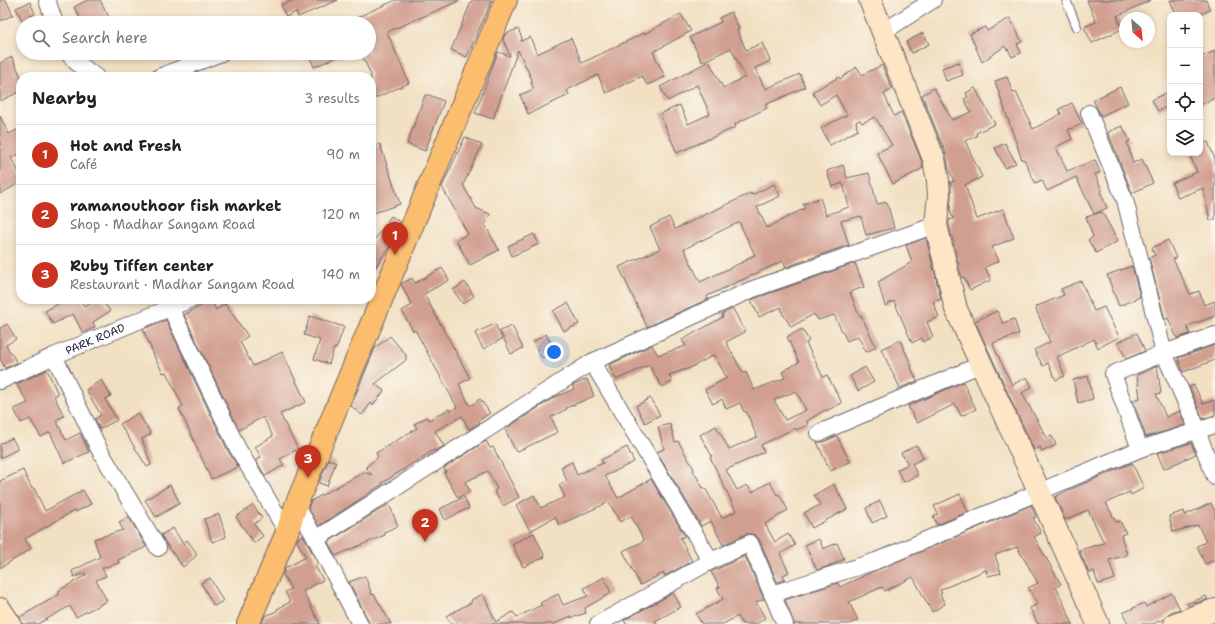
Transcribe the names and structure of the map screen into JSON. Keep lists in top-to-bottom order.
{
  "streets": {
    "street": ["PARK ROAD"]
  },
  "north": "bottom right",
  "page": {
    "map_buttons": ["+", "−"],
    "search": "Search here",
    "heading": ["Nearby", "3 results"],
    "list": [
      {
        "mark": "1",
        "name": "Hot and Fresh",
        "note": "Café",
        "value": "90 m"
      },
      {
        "mark": "2",
        "name": "ramanouthoor fish market",
        "note": "Shop · Madhar Sangam Road",
        "value": "120 m"
      },
      {
        "mark": "3",
        "name": "Ruby Tiffen center",
        "note": "Restaurant · Madhar Sangam Road",
        "value": "140 m"
      }
    ],
    "pins": ["1", "3", "2"]
  }
}
